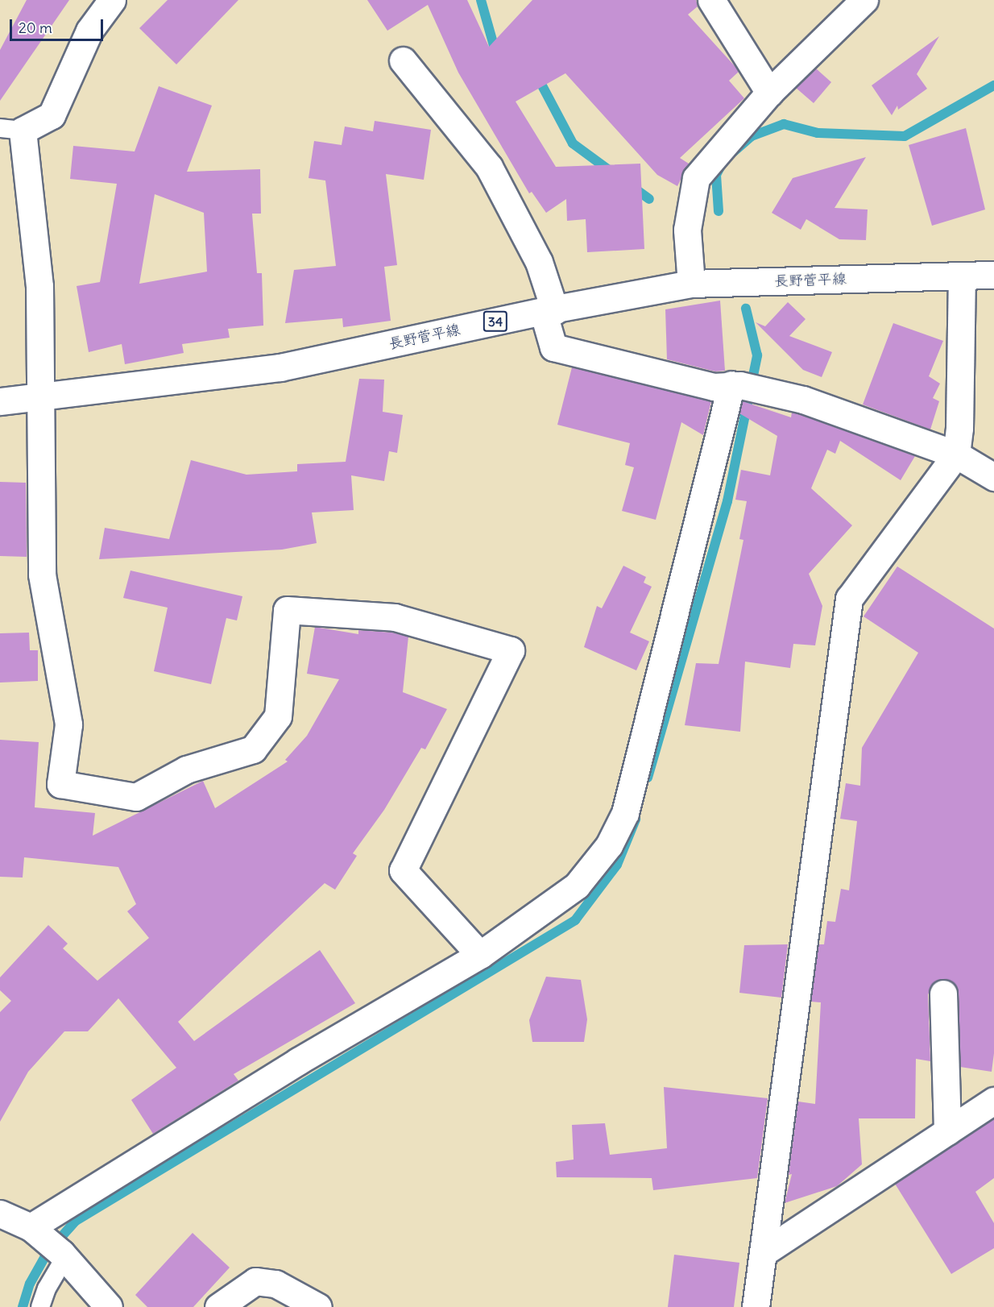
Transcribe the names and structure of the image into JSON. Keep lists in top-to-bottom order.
{
  "streets": {
    "street": ["長野菅平線", "34"]
  },
  "scale_bar": "20 m"
}
